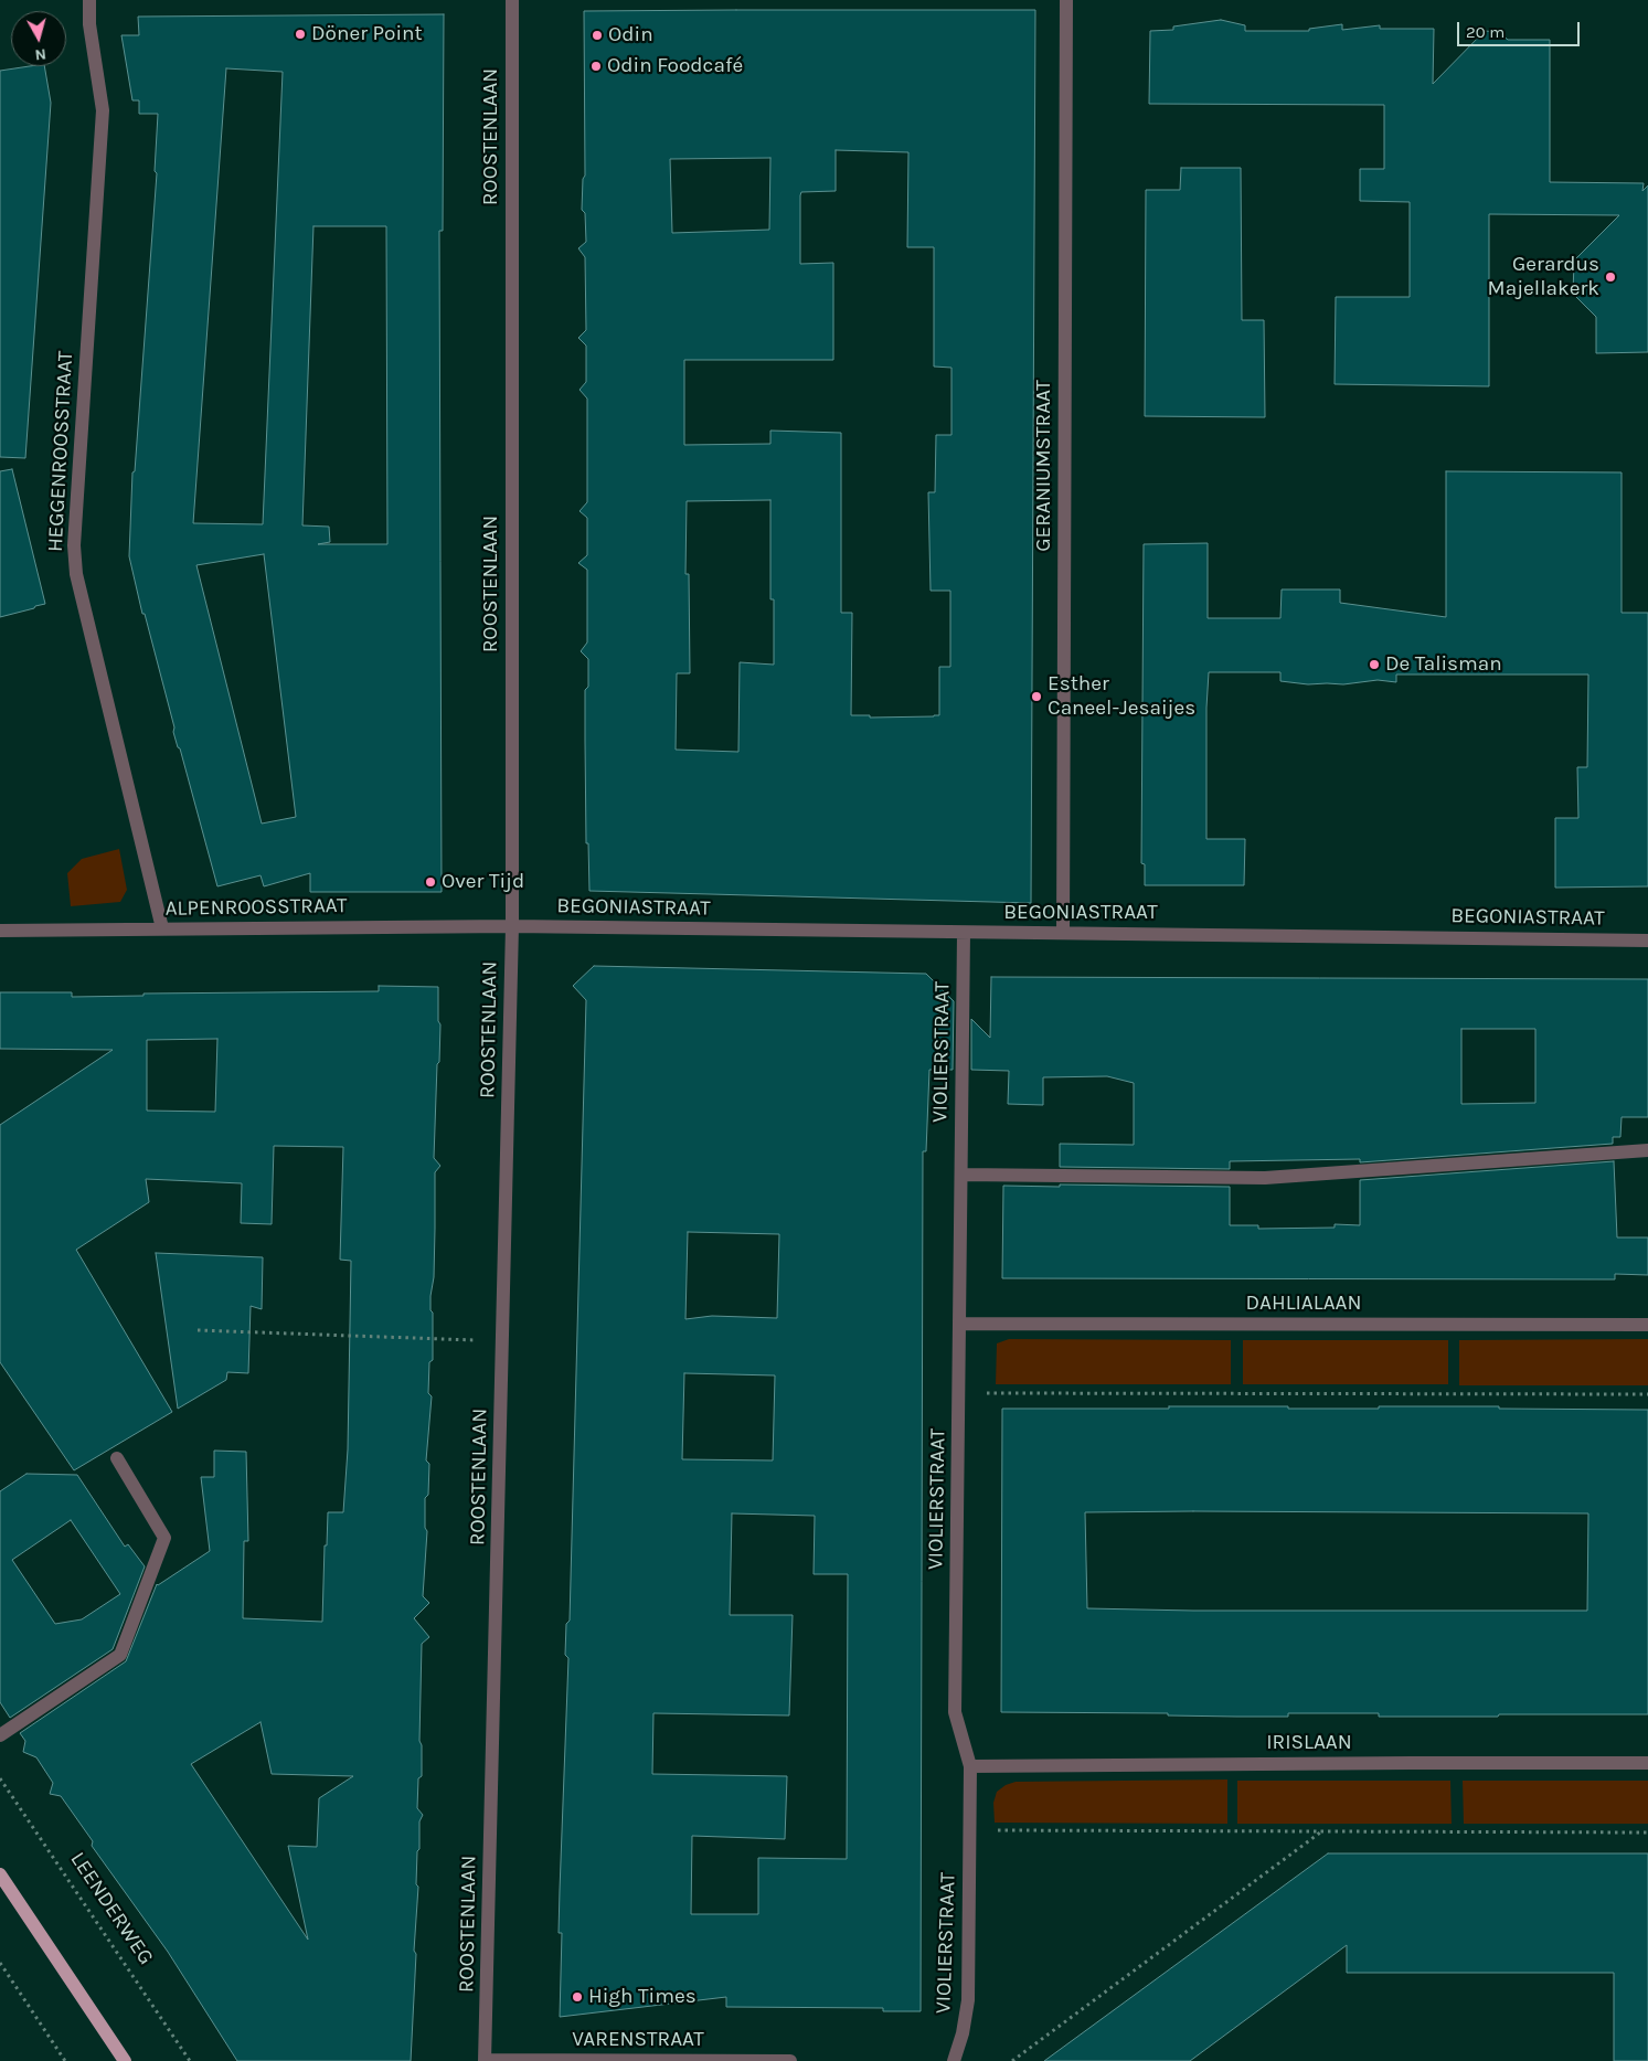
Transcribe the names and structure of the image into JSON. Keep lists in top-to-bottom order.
{
  "streets": {
    "street": [
      "ROOSTENLAAN",
      "HEGGENROOSSTRAAT",
      "GERANIUMSTRAAT",
      "ALPENROOSSTRAAT",
      "BEGONIASTRAAT",
      "VIOLIERSTRAAT",
      "DAHLIALAAN",
      "IRISLAAN",
      "VARENSTRAAT"
    ],
    "path": ["LEENDERWEG"]
  },
  "crossings": [
    ["ROOSTENLAAN", "ALPENROOSSTRAAT"],
    ["ROOSTENLAAN", "BEGONIASTRAAT"],
    ["ROOSTENLAAN", "VARENSTRAAT"],
    ["HEGGENROOSSTRAAT", "ALPENROOSSTRAAT"],
    ["GERANIUMSTRAAT", "BEGONIASTRAAT"],
    ["ALPENROOSSTRAAT", "BEGONIASTRAAT"],
    ["BEGONIASTRAAT", "VIOLIERSTRAAT"],
    ["VIOLIERSTRAAT", "DAHLIALAAN"],
    ["VIOLIERSTRAAT", "IRISLAAN"]
  ],
  "places": [
    "Döner Point",
    "Odin",
    "Odin Foodcafé",
    "Gerardus Majellakerk",
    "De Talisman",
    "Esther Caneel-Jesaijes",
    "Over Tijd",
    "High Times"
  ],
  "scale_bar": "20 m",
  "north": "bottom"
}
